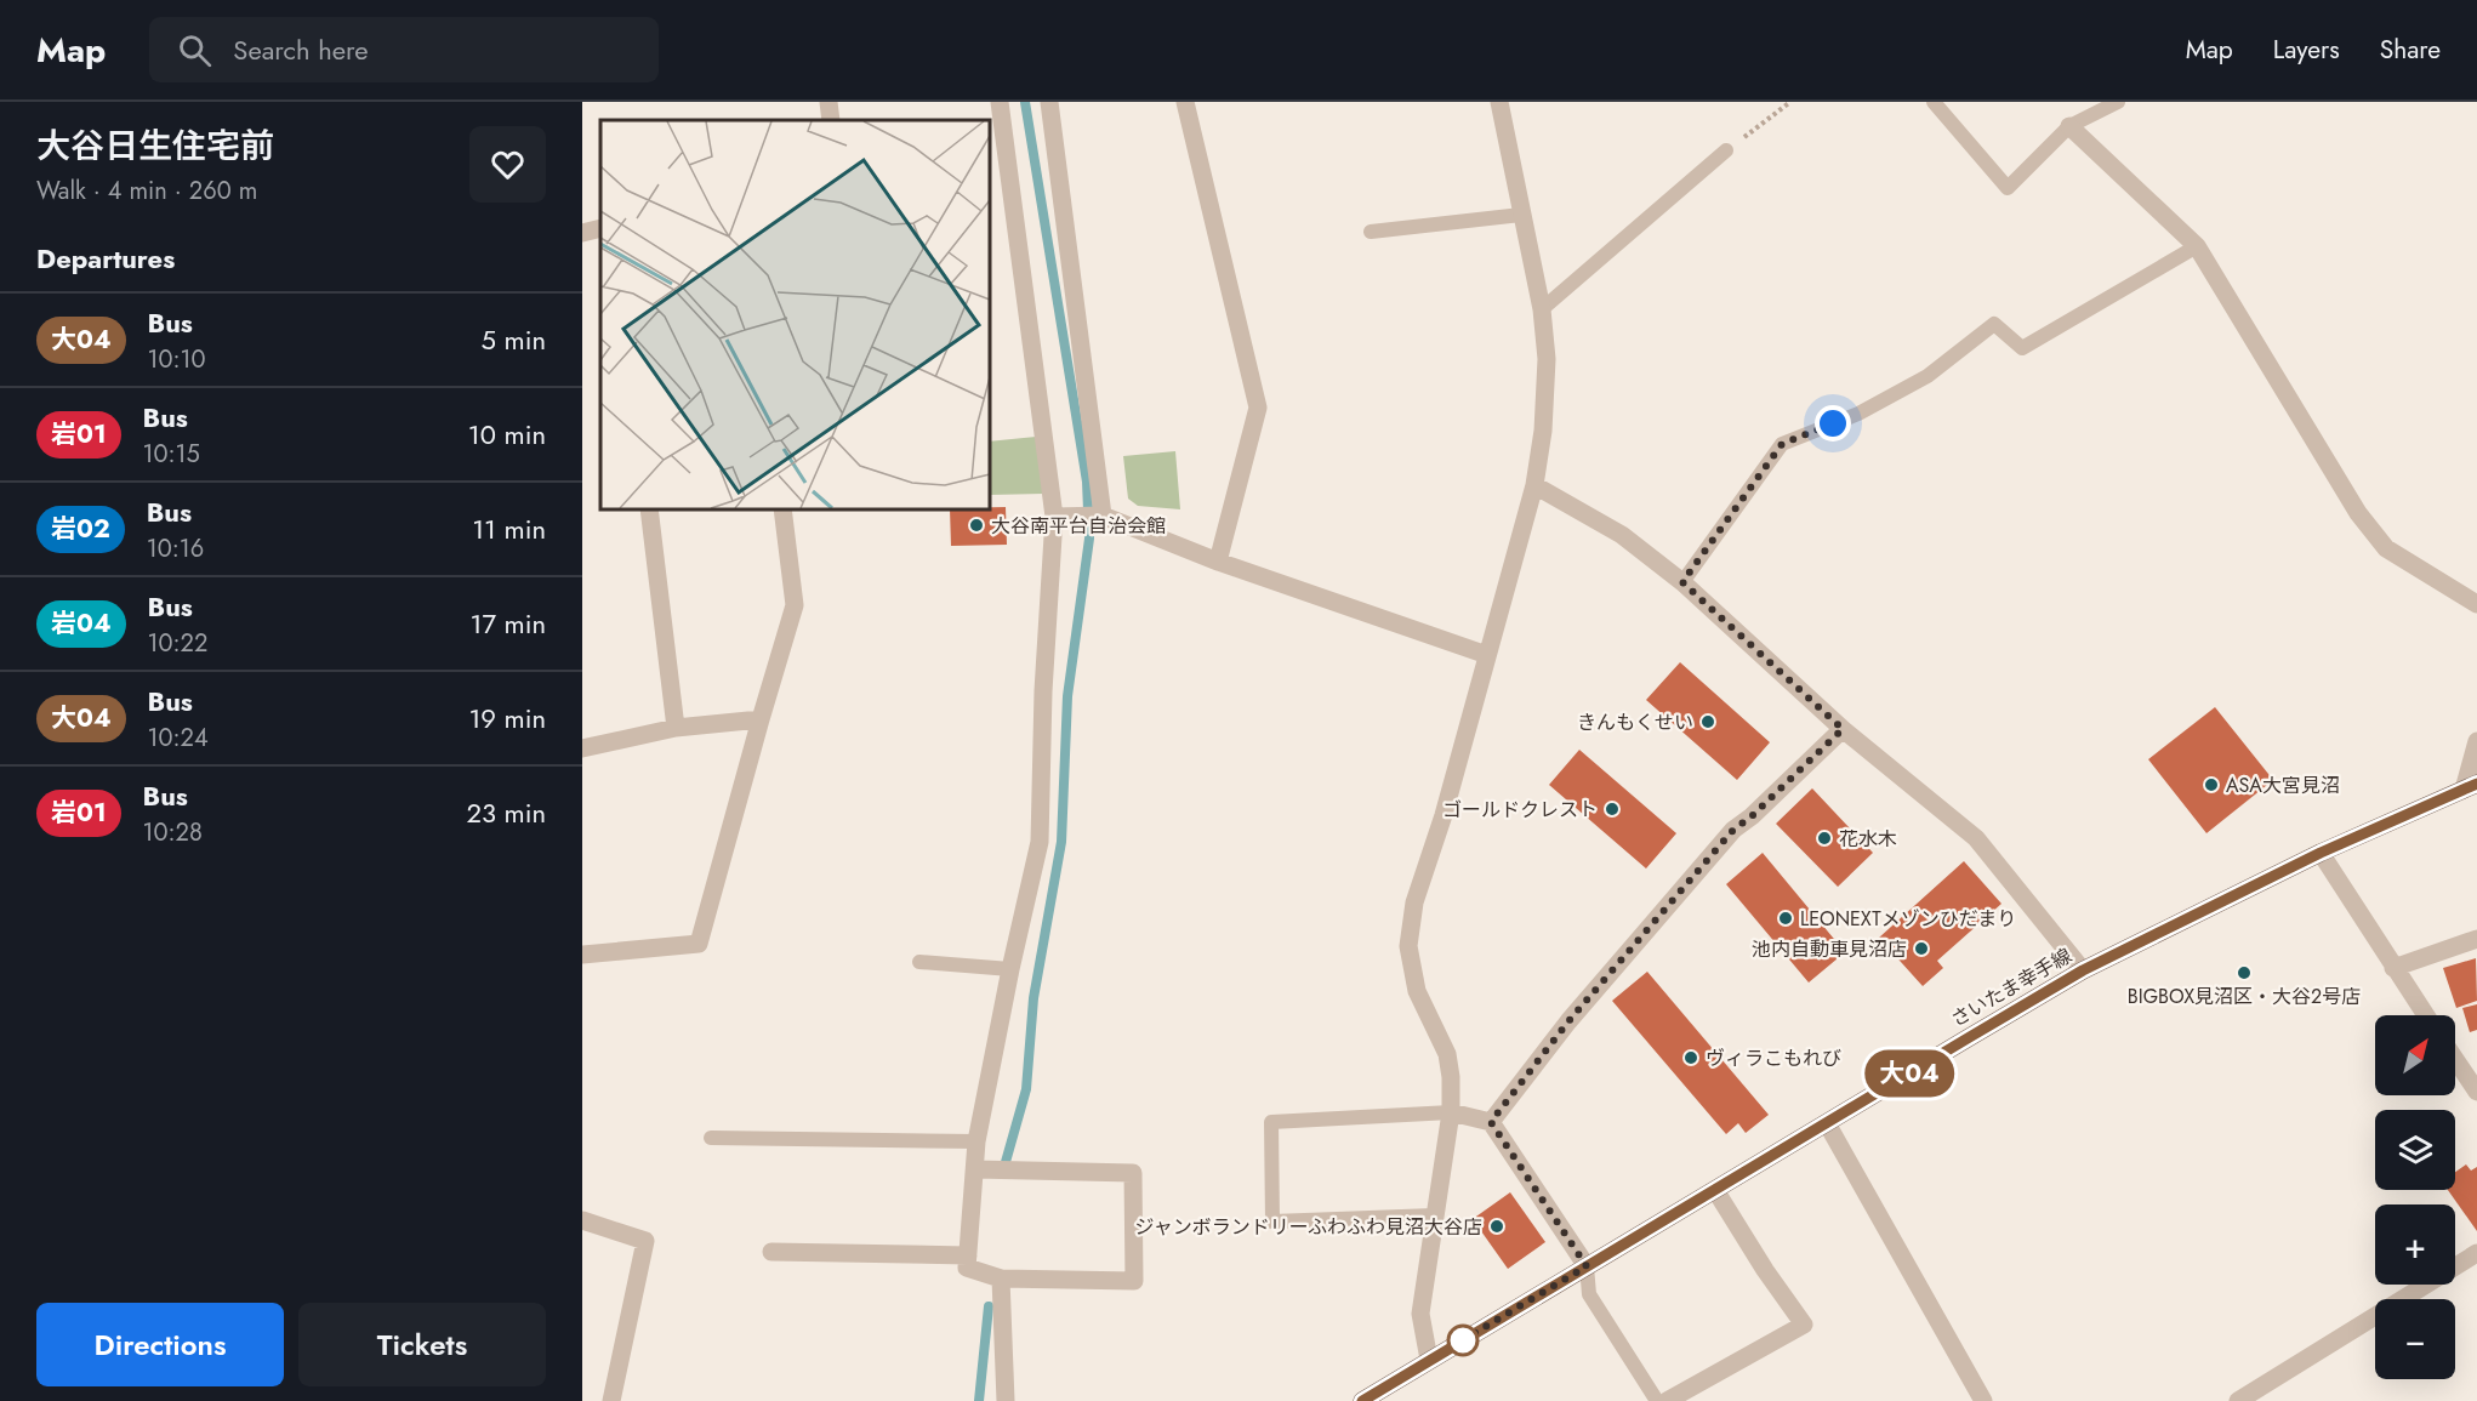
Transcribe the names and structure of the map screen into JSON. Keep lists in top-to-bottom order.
{
  "streets": {
    "main road": ["さいたま幸手線"]
  },
  "places": [
    "大谷南平台自治会館",
    "きんもくせい",
    "ASA大宮見沼",
    "ゴールドクレスト",
    "花水木",
    "LEONEXTメゾンひだまり",
    "池内自動車見沼店",
    "BIGBOX見沼区・大谷2号店",
    "ヴィラこもれび",
    "ジャンボランドリーふわふわ見沼大谷店"
  ],
  "lines": ["bus line 大04"],
  "north": "top right",
  "page": {
    "header": "Map",
    "search": "Search here",
    "nav": ["Map", "Layers", "Share"],
    "heading": [
      ["大谷日生住宅前", "Walk · 4 min · 260 m"],
      "Departures"
    ],
    "on_map": "大04",
    "list": [
      {
        "mark": "大04",
        "name": "Bus",
        "note": "10:10",
        "value": "5 min"
      },
      {
        "mark": "岩01",
        "name": "Bus",
        "note": "10:15",
        "value": "10 min"
      },
      {
        "mark": "岩02",
        "name": "Bus",
        "note": "10:16",
        "value": "11 min"
      },
      {
        "mark": "岩04",
        "name": "Bus",
        "note": "10:22",
        "value": "17 min"
      },
      {
        "mark": "大04",
        "name": "Bus",
        "note": "10:24",
        "value": "19 min"
      },
      {
        "mark": "岩01",
        "name": "Bus",
        "note": "10:28",
        "value": "23 min"
      }
    ],
    "map_buttons": ["+", "−"],
    "buttons": ["Directions", "Tickets"]
  }
}
